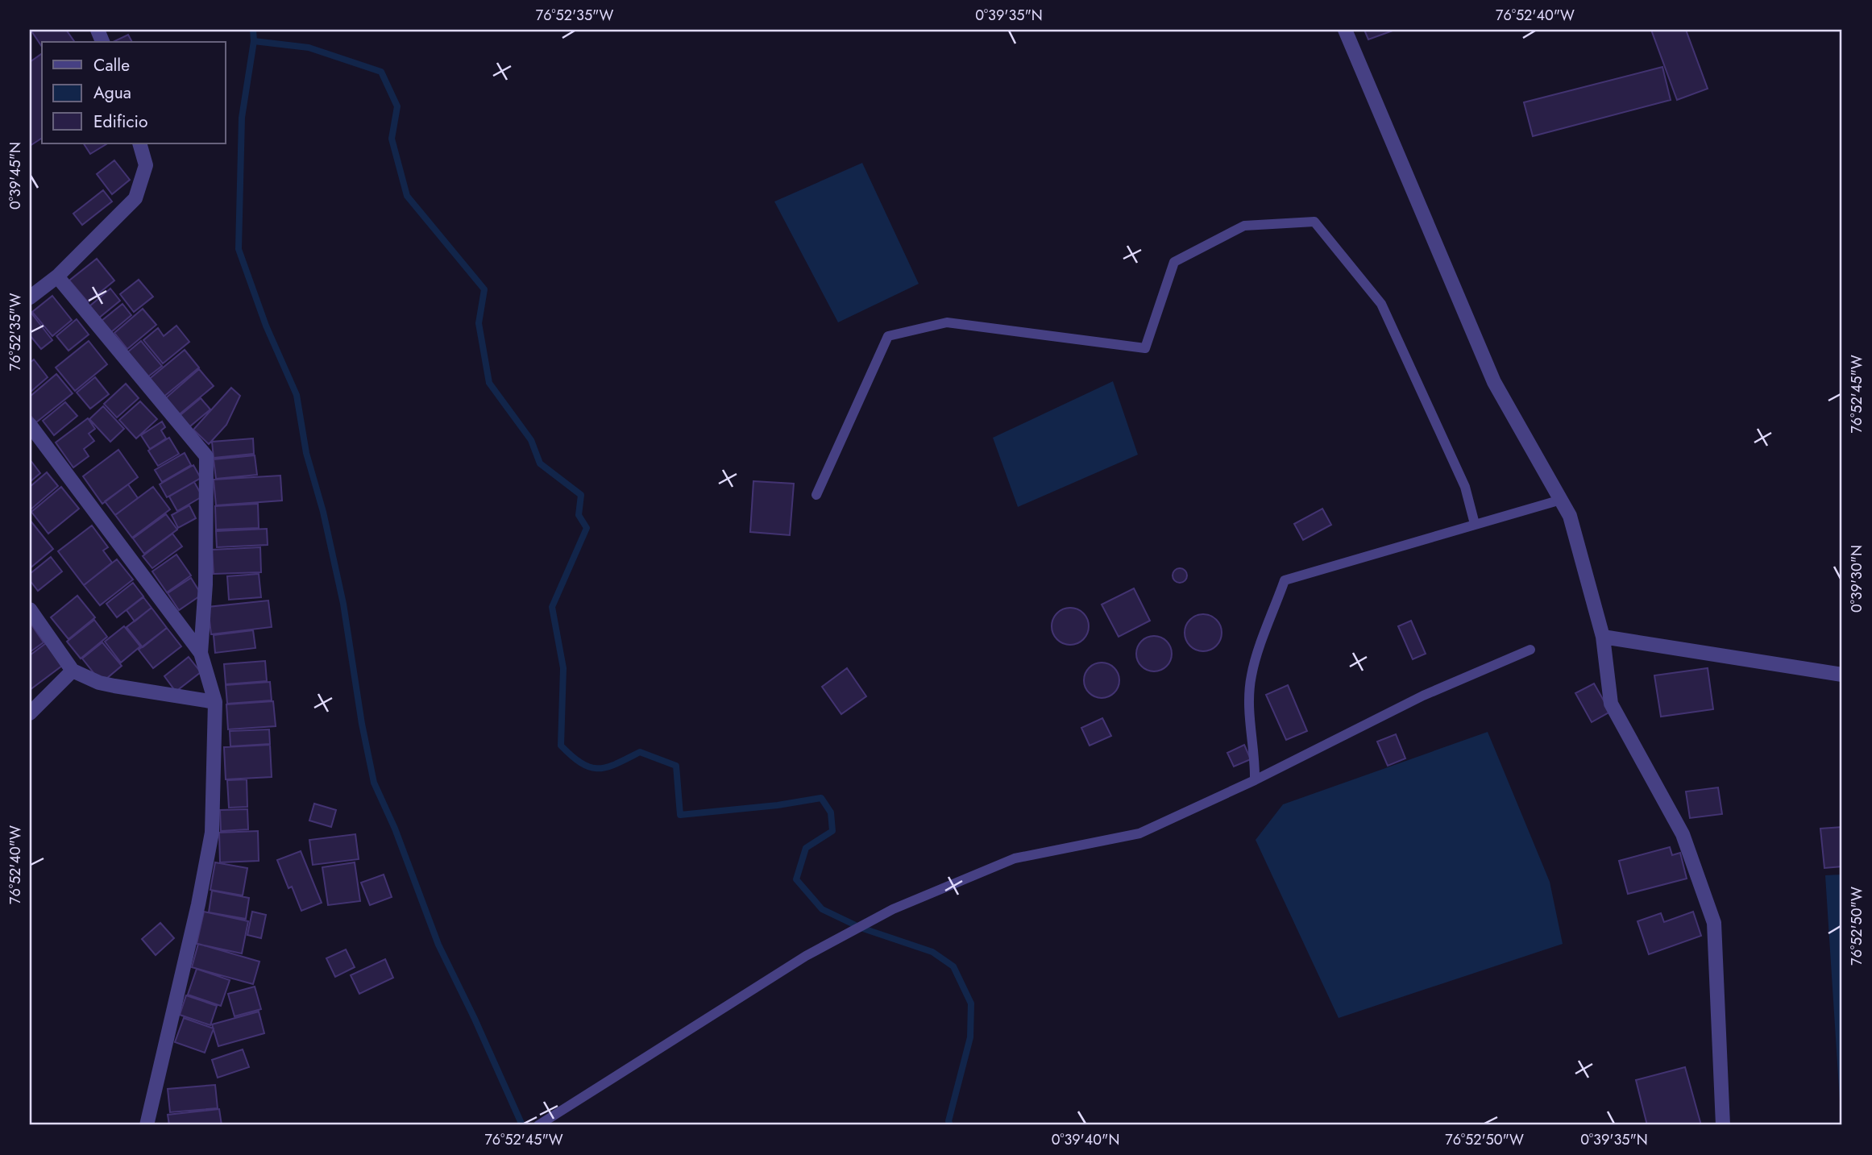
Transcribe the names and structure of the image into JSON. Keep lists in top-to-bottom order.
{
  "legend": ["Calle", "Agua", "Edificio"],
  "coordinates": [
    "76°52'35\"W",
    "0°39'35\"N",
    "76°52'40\"W",
    "0°39'45\"N",
    "76°52'45\"W",
    "0°39'30\"N",
    "76°52'50\"W",
    "0°39'40\"N"
  ]
}
